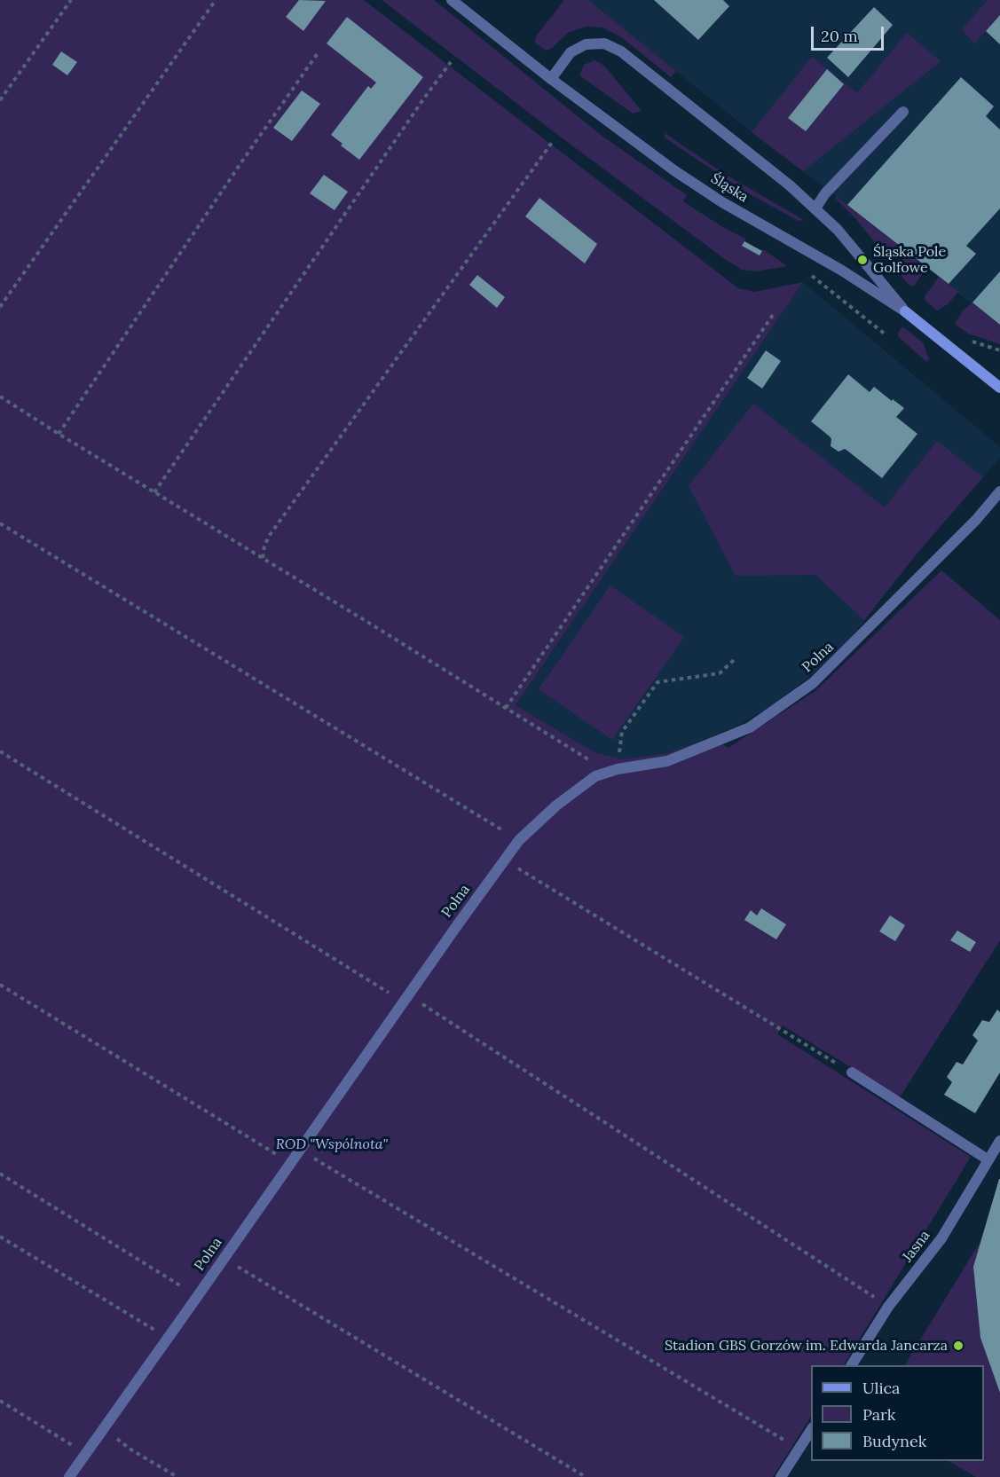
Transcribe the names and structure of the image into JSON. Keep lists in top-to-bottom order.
{
  "streets": {
    "street": ["Śląska", "Polna", "Jasna"]
  },
  "parks": ["ROD \"Wspólnota\""],
  "places": ["Śląska Pole Golfowe", "Stadion GBS Gorzów im. Edwarda Jancarza"],
  "legend": ["Ulica", "Park", "Budynek"],
  "scale_bar": "20 m"
}
